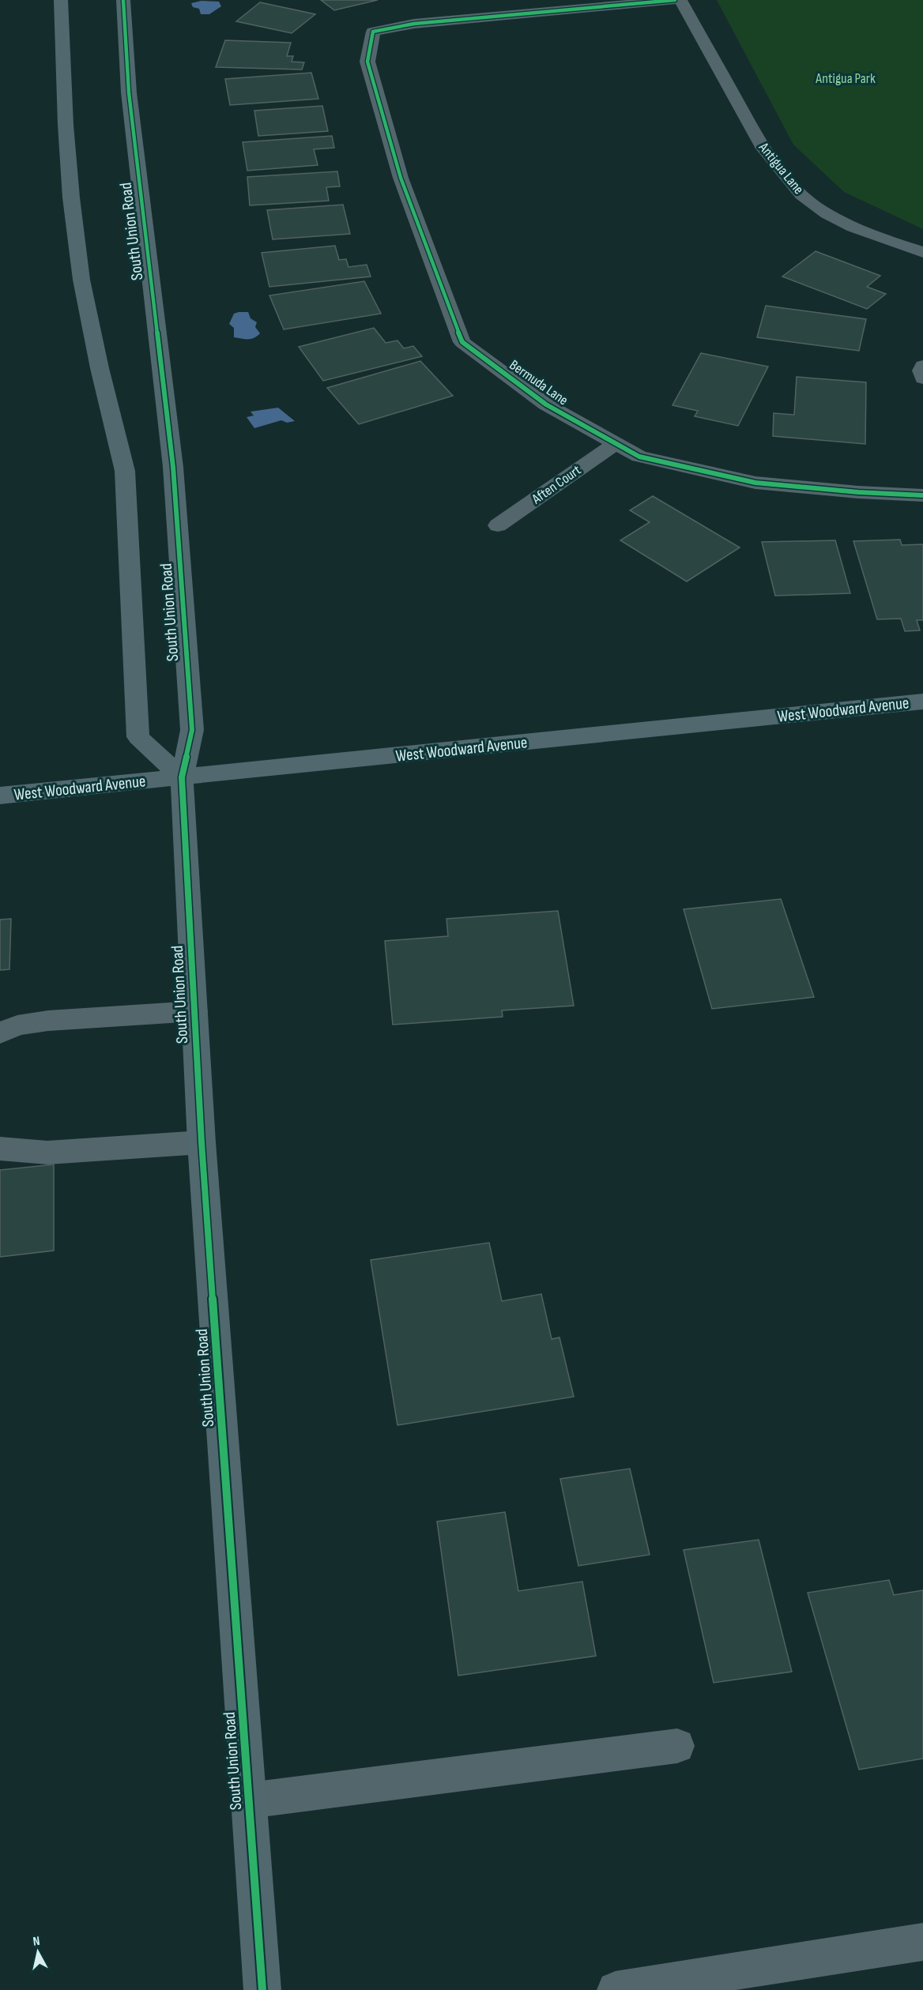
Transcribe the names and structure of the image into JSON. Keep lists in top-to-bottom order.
{
  "streets": {
    "street": [
      "Antigua Lane",
      "South Union Road",
      "Bermuda Lane",
      "Aften Court",
      "West Woodward Avenue"
    ]
  },
  "crossings": [
    ["South Union Road", "West Woodward Avenue"],
    ["Bermuda Lane", "Aften Court"]
  ],
  "parks": ["Antigua Park"],
  "north": "top"
}
